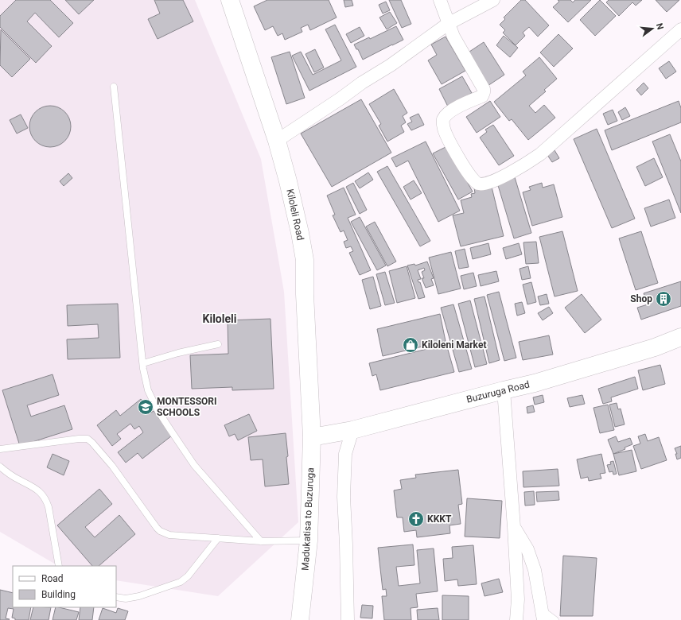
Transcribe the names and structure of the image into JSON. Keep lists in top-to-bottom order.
{
  "streets": {
    "main road": ["Kiloleli Road", "Buzuruga Road", "Madukatisa to Buzuruga"]
  },
  "crossings": [
    ["Kiloleli Road", "Buzuruga Road"],
    ["Kiloleli Road", "Madukatisa to Buzuruga"],
    ["Buzuruga Road", "Madukatisa to Buzuruga"]
  ],
  "districts": ["Kiloleli"],
  "places": {
    "building": ["Shop"],
    "shop": ["Kiloleni Market"],
    "school or university": ["MONTESSORI SCHOOLS"],
    "church": ["KKKT"]
  },
  "legend": ["Road", "Building"],
  "north": "right"
}
